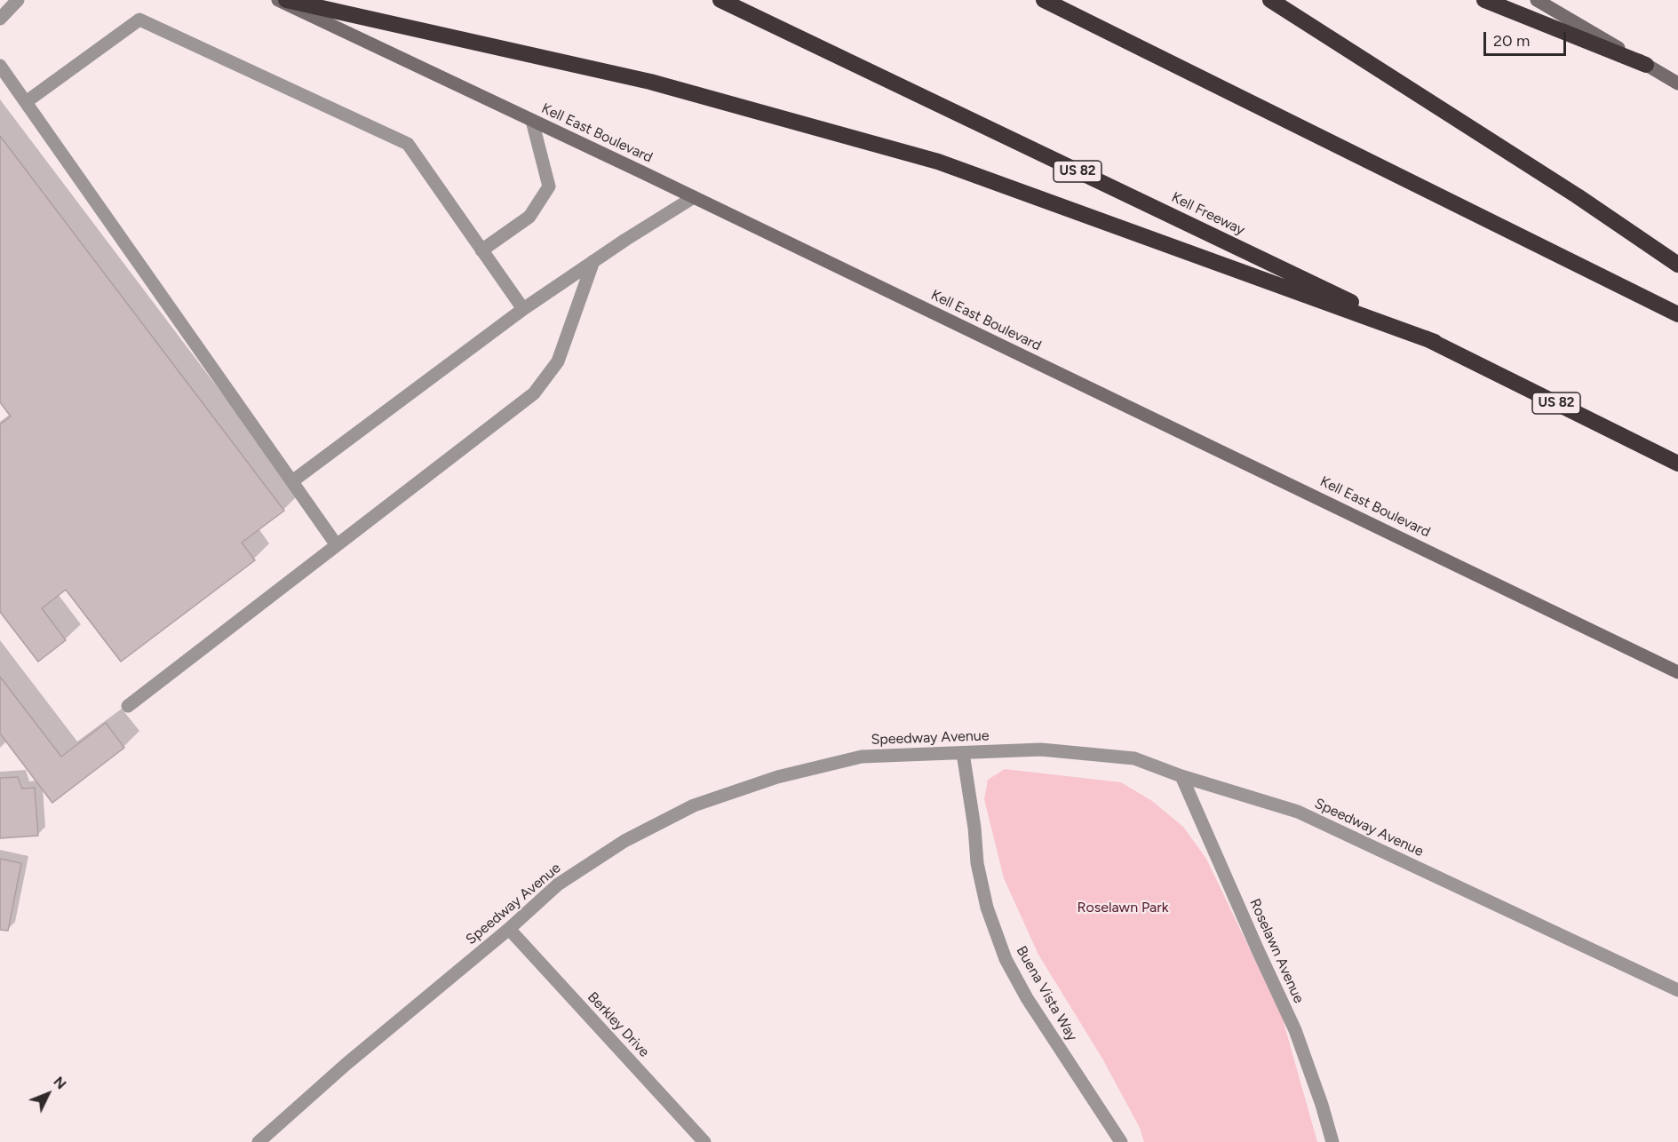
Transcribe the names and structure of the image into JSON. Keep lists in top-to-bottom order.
{
  "streets": {
    "highway": ["US 82", "Kell Freeway"],
    "main road": ["Kell East Boulevard"],
    "street": [
      "Speedway Avenue",
      "Roselawn Avenue",
      "Buena Vista Way",
      "Berkley Drive"
    ]
  },
  "crossings": [
    ["Speedway Avenue", "Roselawn Avenue"],
    ["Speedway Avenue", "Buena Vista Way"],
    ["Speedway Avenue", "Berkley Drive"]
  ],
  "parks": ["Roselawn Park"],
  "scale_bar": "20 m",
  "north": "top right"
}
